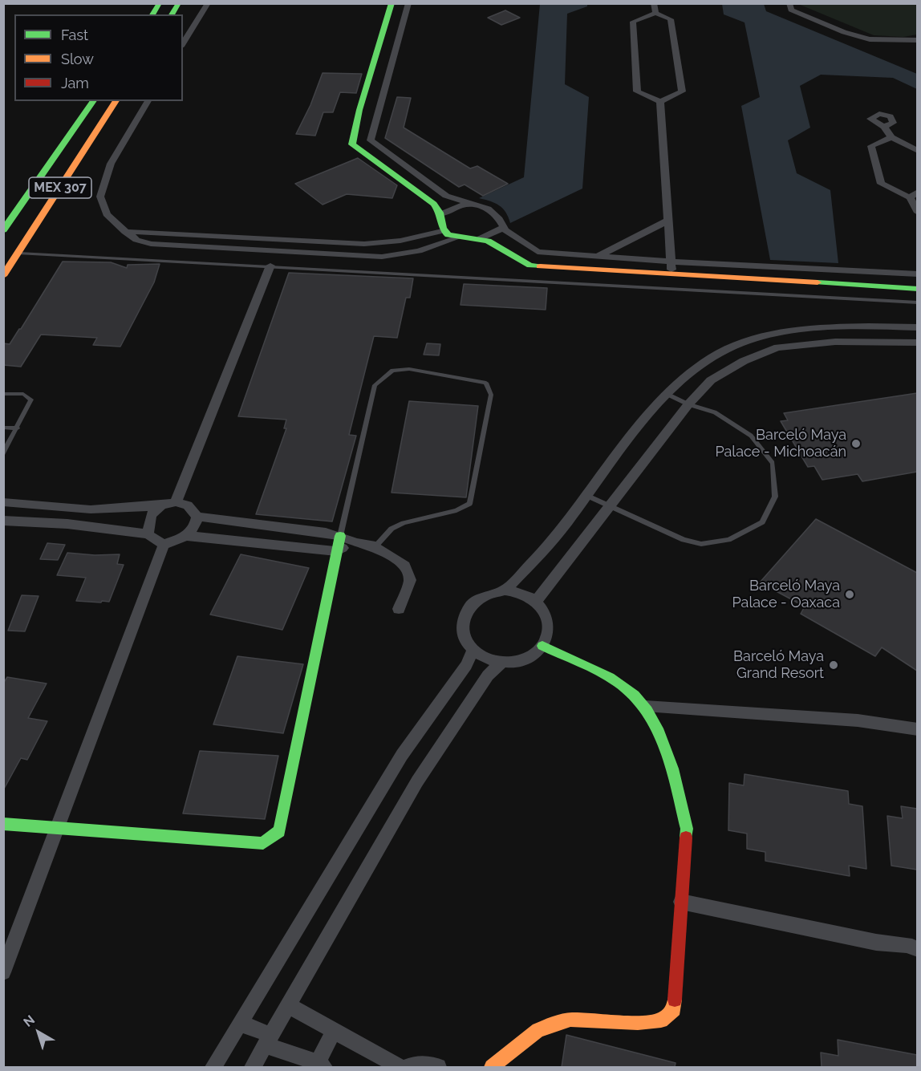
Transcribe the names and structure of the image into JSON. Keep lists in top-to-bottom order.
{
  "streets": {
    "main road": ["MEX 307"]
  },
  "places": ["Barceló Maya Palace - Michoacán", "Barceló Maya Palace - Oaxaca", "Barceló Maya Grand Resort"],
  "legend": ["Fast", "Slow", "Jam"],
  "north": "top left"
}
